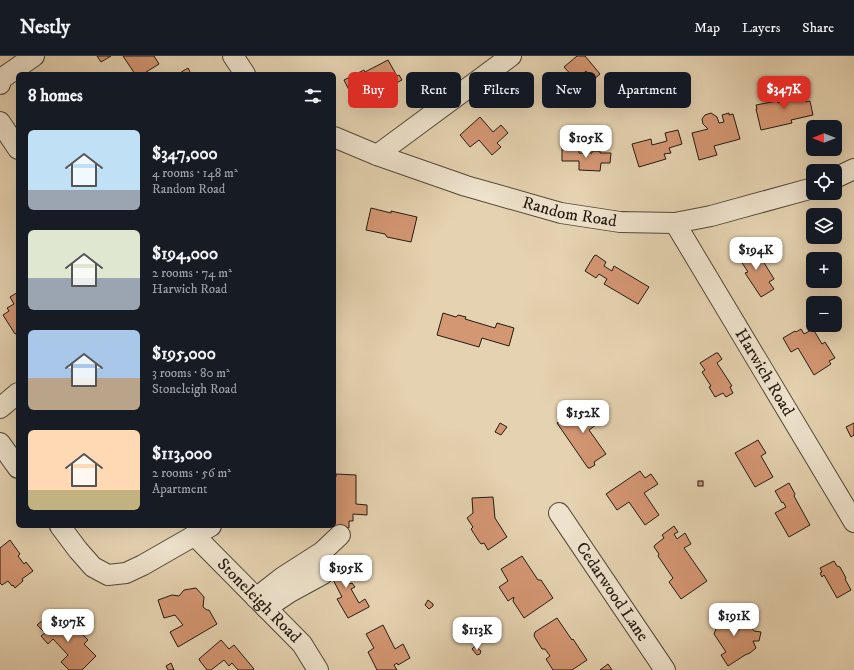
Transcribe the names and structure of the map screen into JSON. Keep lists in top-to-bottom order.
{
  "streets": {
    "street": [
      "Random Road",
      "Harwich Road",
      "Cedarwood Lane",
      "Stoneleigh Road"
    ]
  },
  "crossings": [
    ["Random Road", "Harwich Road"]
  ],
  "north": "left",
  "page": {
    "header": "Nestly",
    "nav": ["Map", "Layers", "Share"],
    "chip": [
      "Buy",
      "Rent",
      "Filters",
      "New",
      "Apartment"
    ],
    "heading": "8 homes",
    "price": [
      "$347K",
      "$105K",
      "$194K",
      "$152K",
      "$195K",
      "$191K",
      "$197K",
      "$113K"
    ],
    "map_buttons": ["+", "−"],
    "list": [
      {
        "name": "$347,000",
        "note": "4 rooms · 148 m² · Random Road"
      },
      {
        "name": "$194,000",
        "note": "2 rooms · 74 m² · Harwich Road"
      },
      {
        "name": "$195,000",
        "note": "3 rooms · 80 m² · Stoneleigh Road"
      },
      {
        "name": "$113,000",
        "note": "2 rooms · 56 m² · Apartment"
      }
    ]
  }
}
